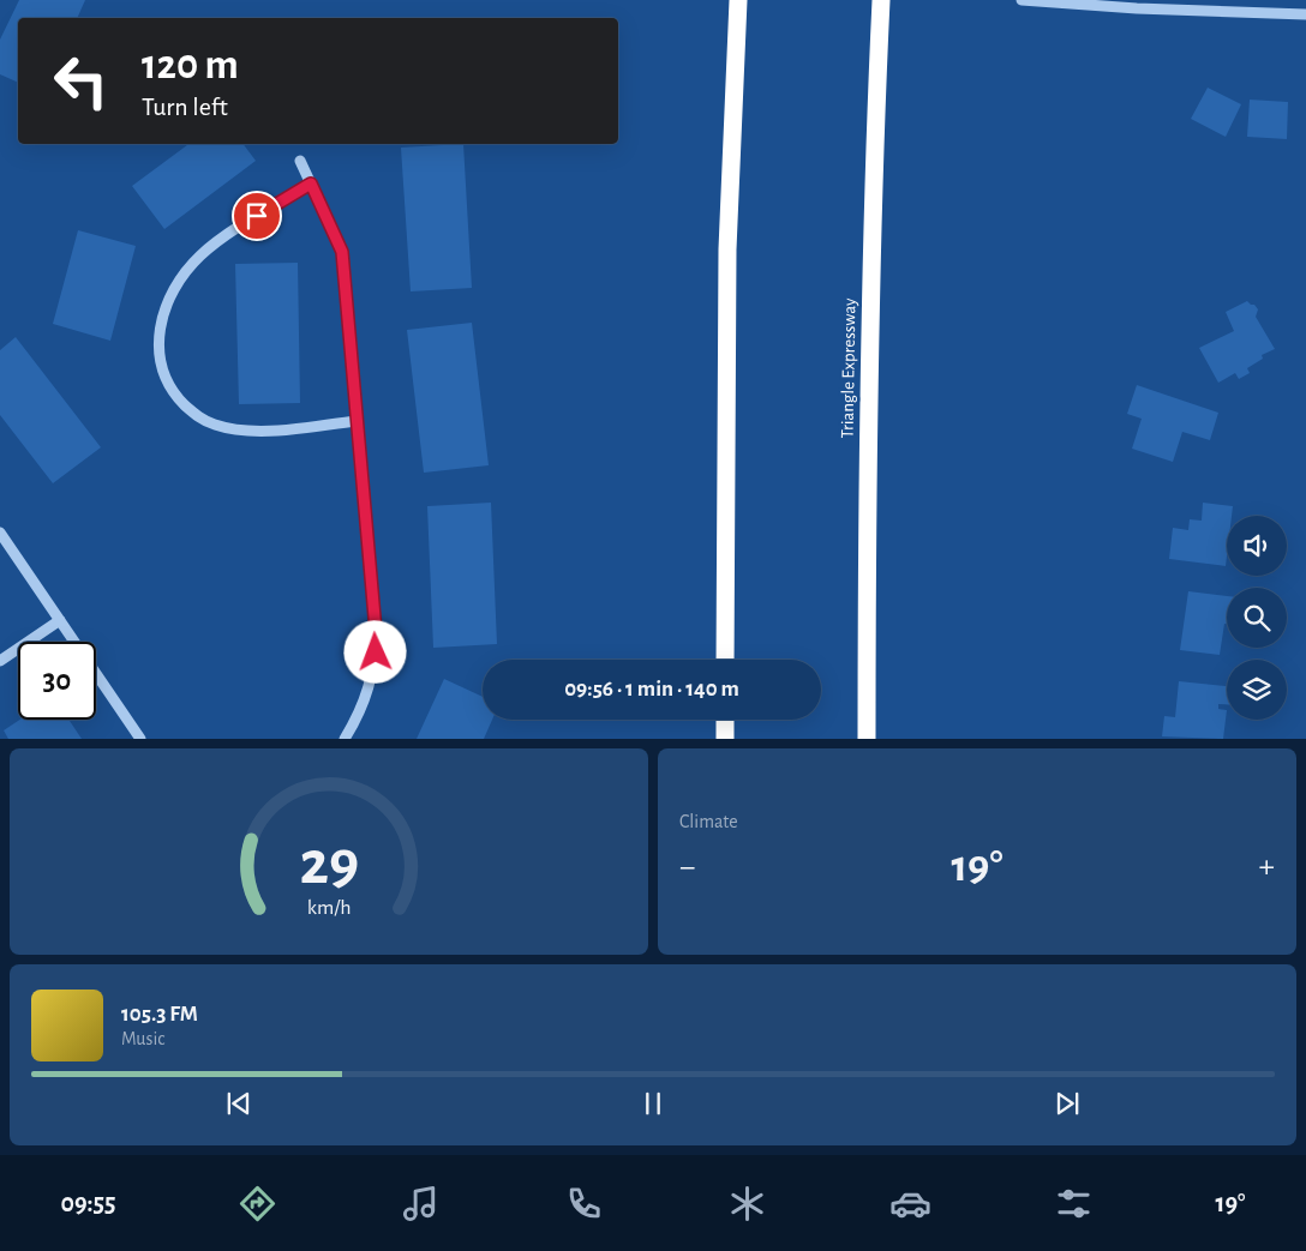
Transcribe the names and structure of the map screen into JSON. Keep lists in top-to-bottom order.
{
  "streets": {
    "highway": ["Triangle Expressway"]
  },
  "page": {
    "turn": ["120 m", "Turn left"],
    "limit": "30",
    "trip": "09:56 · 1 min · 140 m",
    "tile": "Climate",
    "heat": ["−", "19°", "+"],
    "song": ["105.3 FM", "Music"],
    "tabs": ["09:55", "19°"],
    "gauge": ["29", "km/h"]
  }
}
